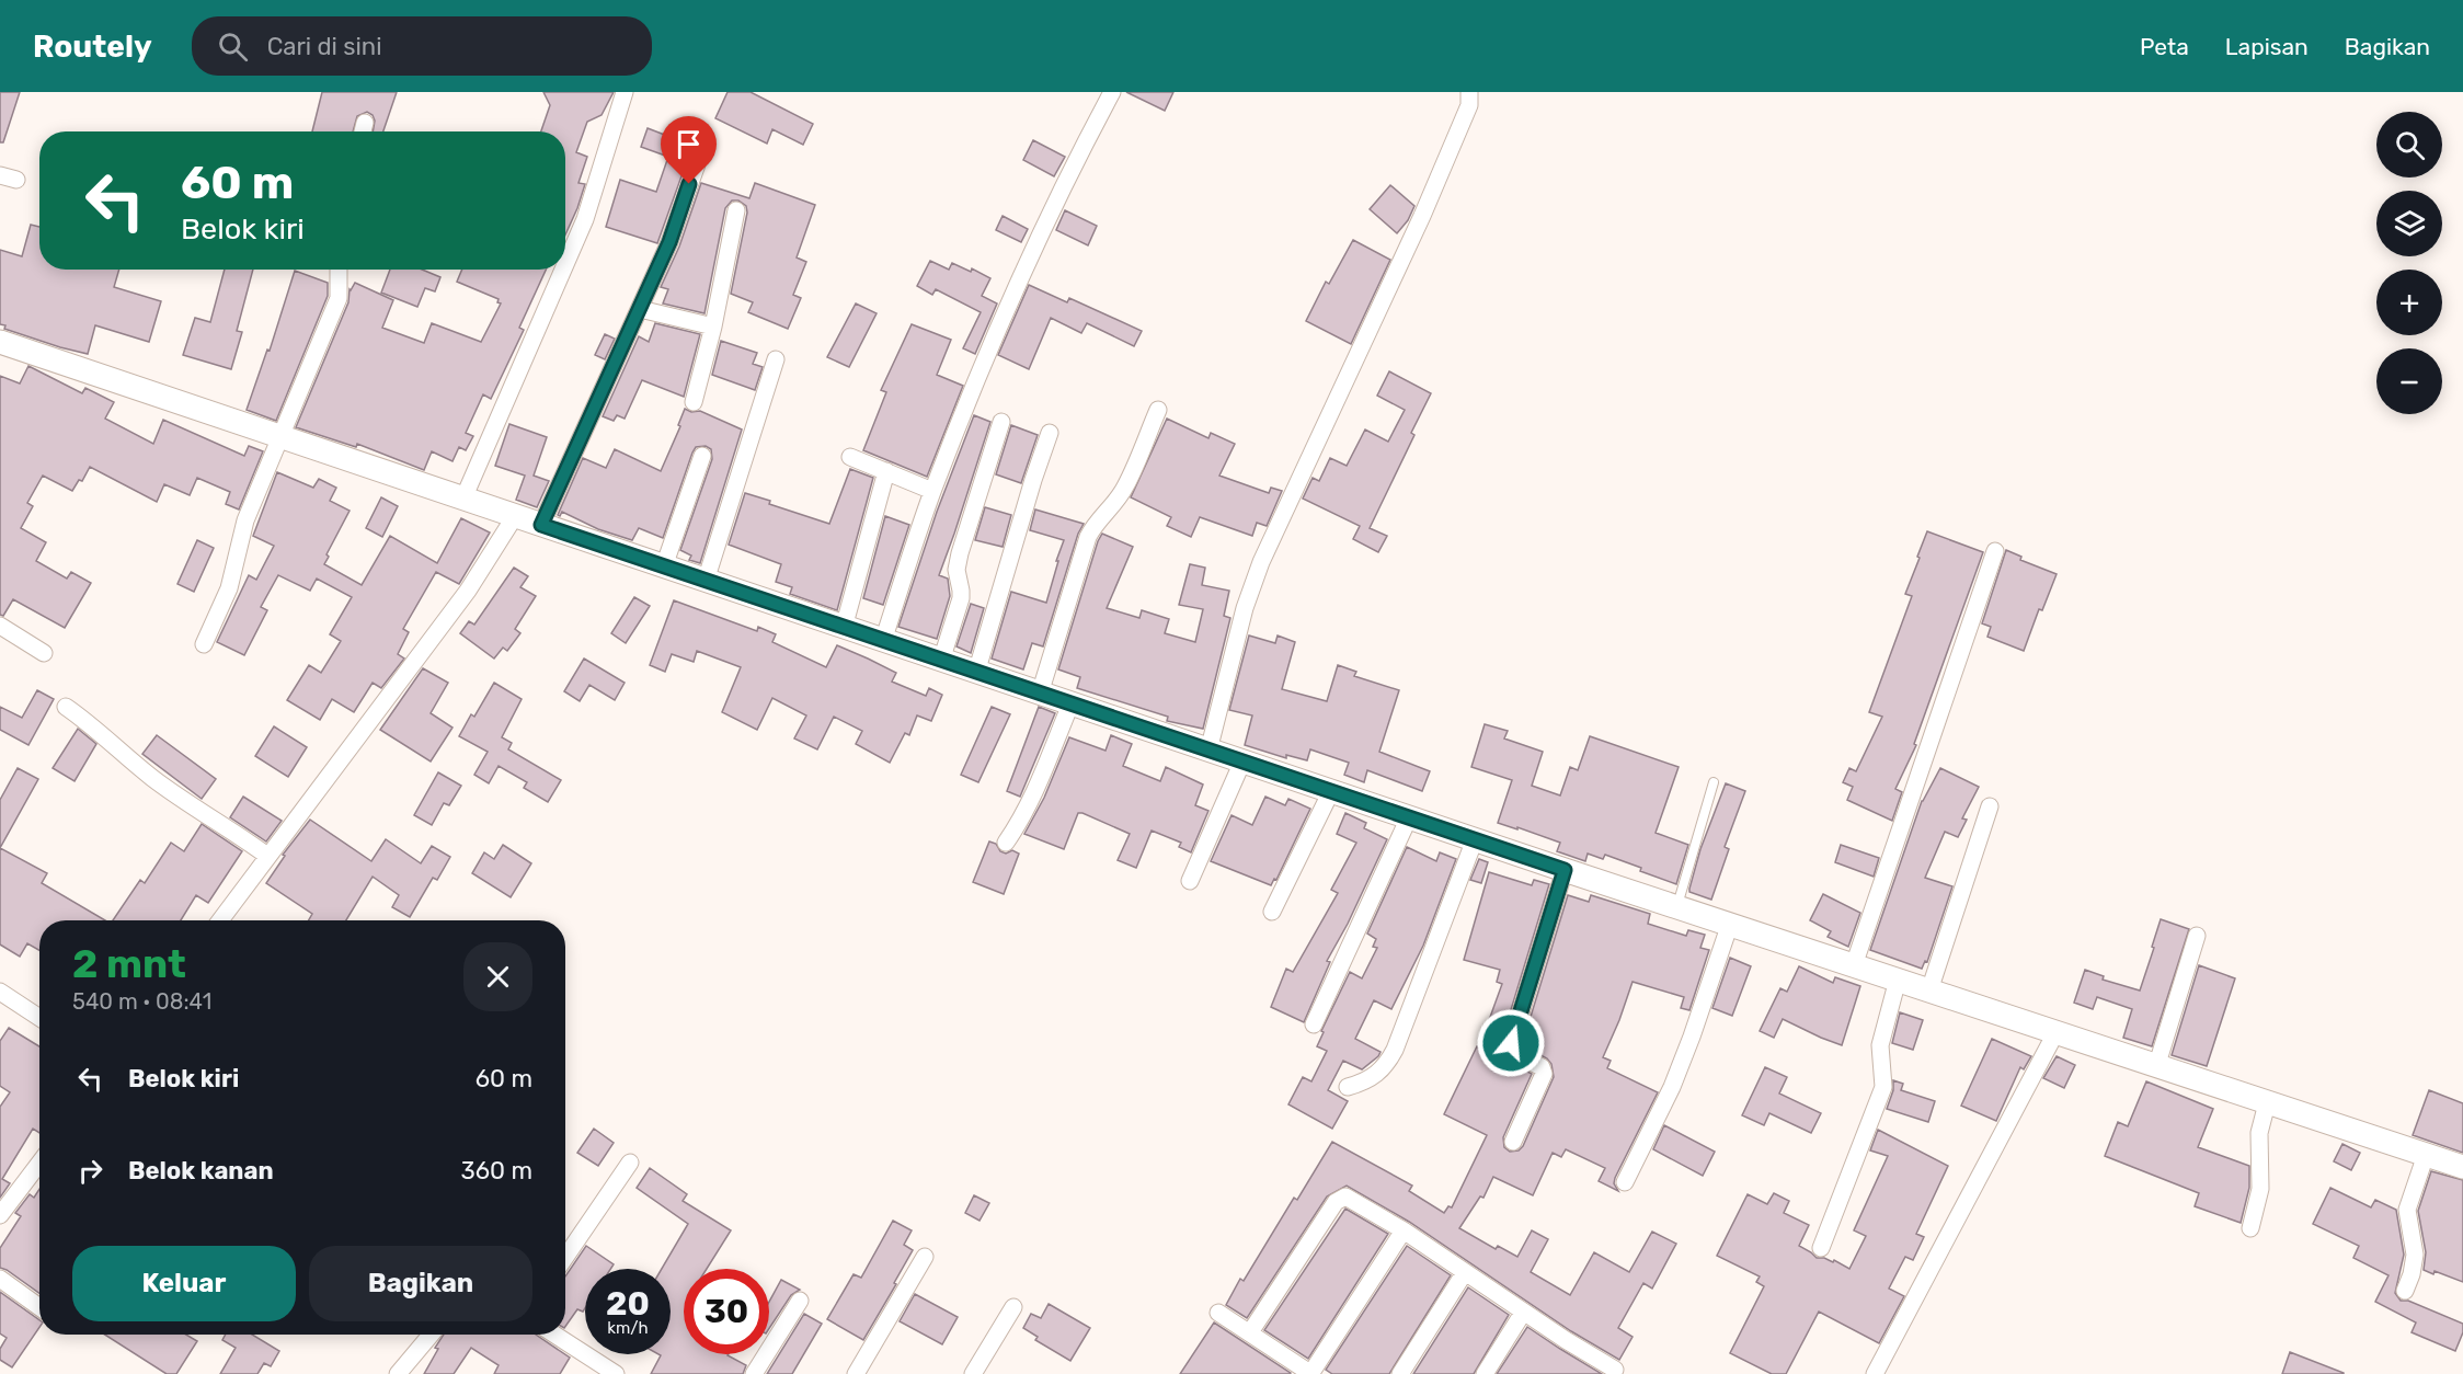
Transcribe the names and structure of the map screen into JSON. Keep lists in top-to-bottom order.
{
  "page": {
    "header": "Routely",
    "search": "Cari di sini",
    "nav": ["Peta", "Lapisan", "Bagikan"],
    "map_buttons": ["+", "−"],
    "turn": ["60 m", "Belok kiri"],
    "heading": ["2 mnt", "540 m · 08:41"],
    "list": [
      {
        "name": "Belok kiri",
        "value": "60 m"
      },
      {
        "name": "Belok kanan",
        "value": "360 m"
      }
    ],
    "buttons": ["Keluar", "Bagikan"],
    "speed": "20 km/h",
    "limit": "30"
  }
}
